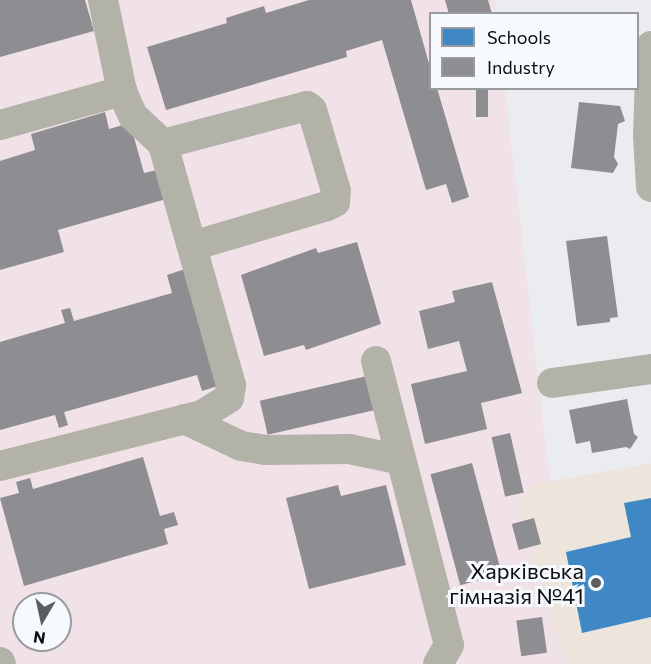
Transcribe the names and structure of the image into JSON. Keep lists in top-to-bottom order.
{
  "places": ["Харківська гімназія №41"],
  "legend": ["Schools", "Industry"],
  "north": "bottom"
}
